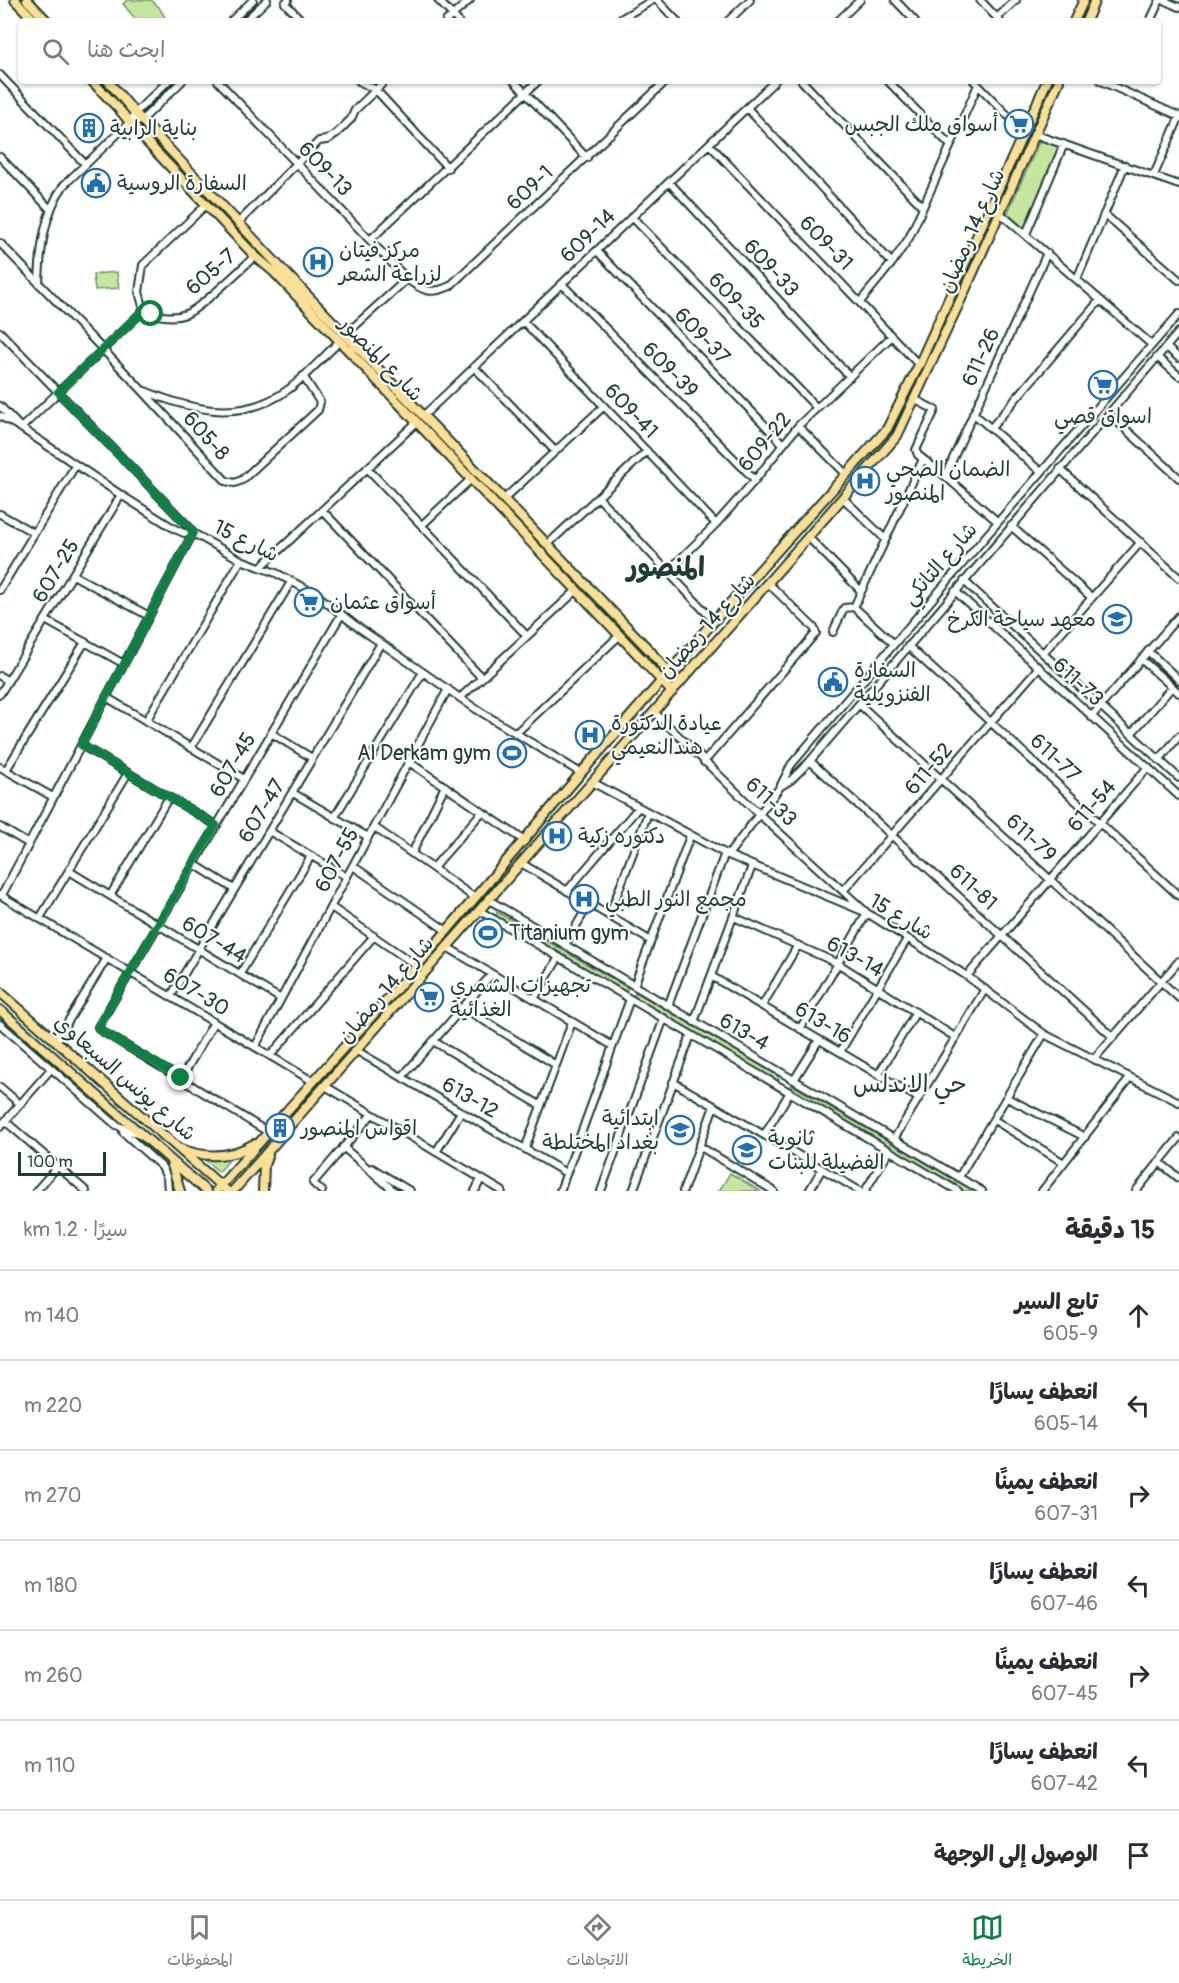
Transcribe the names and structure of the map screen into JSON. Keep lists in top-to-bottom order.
{
  "streets": {
    "main road": ["شارع 14 رمضان", "شارع المنصور", "شارع يونس السبعاوي"],
    "street": [
      "609-13",
      "609-1",
      "609-14",
      "609-31",
      "609-33",
      "605-7",
      "609-35",
      "609-37",
      "611-26",
      "609-39",
      "609-41",
      "605-8",
      "609-22",
      "شارع 15",
      "شارع التانكي",
      "607-25",
      "611-73",
      "611-77",
      "607-45",
      "611-52",
      "611-33",
      "611-54",
      "607-47",
      "611-79",
      "607-55",
      "611-81",
      "607-44",
      "613-14",
      "607-30",
      "613-16",
      "613-4",
      "613-12"
    ]
  },
  "crossings": [
    ["609-13", "609-1"],
    ["شارع 14 رمضان", "609-31"],
    ["شارع 14 رمضان", "شارع المنصور"],
    ["شارع 14 رمضان", "شارع 15"],
    ["شارع 14 رمضان", "611-33"],
    ["شارع 14 رمضان", "607-30"],
    ["شارع 14 رمضان", "613-4"],
    ["شارع 14 رمضان", "شارع يونس السبعاوي"],
    ["شارع 14 رمضان", "613-12"],
    ["609-14", "609-31"],
    ["609-14", "609-33"],
    ["609-14", "609-35"],
    ["609-14", "609-37"],
    ["609-14", "شارع المنصور"],
    ["609-14", "609-39"],
    ["609-14", "609-41"],
    ["609-31", "609-22"],
    ["609-33", "609-22"],
    ["605-7", "شارع المنصور"],
    ["609-35", "609-22"],
    ["609-37", "609-22"],
    ["609-39", "609-22"],
    ["609-41", "609-22"],
    ["شارع 15", "شارع التانكي"],
    ["شارع 15", "607-25"],
    ["شارع 15", "607-45"],
    ["شارع 15", "611-33"],
    ["شارع 15", "611-54"],
    ["شارع 15", "607-47"],
    ["شارع 15", "607-55"],
    ["شارع التانكي", "611-73"],
    ["شارع التانكي", "611-77"],
    ["شارع التانكي", "611-33"],
    ["شارع التانكي", "611-79"],
    ["شارع التانكي", "611-81"],
    ["شارع التانكي", "613-4"],
    ["611-73", "611-52"],
    ["611-73", "611-54"],
    ["611-77", "611-52"],
    ["611-77", "611-54"],
    ["607-45", "607-44"],
    ["607-45", "607-30"],
    ["611-52", "611-33"],
    ["611-52", "611-79"],
    ["611-52", "611-81"],
    ["611-54", "611-79"],
    ["611-54", "611-81"],
    ["607-47", "607-44"],
    ["607-47", "607-30"],
    ["607-55", "607-44"],
    ["607-55", "607-30"]
  ],
  "districts": ["المنصور", "حي الاندلس"],
  "places": {
    "supermarket": [
      "أسواق ملك الجبس",
      "اسواق قصي",
      "أسواق عثمان",
      "تجهيزات الشمري الغذائية"
    ],
    "building": ["بناية الرابية", "اقواس المنصور"],
    "public building": ["السفارة الروسية", "السفارة الفنزويلية"],
    "hospital": [
      "مركز فيتان لزراعة الشعر",
      "الضمان الصحي المنصور",
      "عيادة الدكتورة هندالنعيمي",
      "دكتوره زكية",
      "مجمع النور الطبي"
    ],
    "school or university": ["معهد سياحة الكرخ", "ابتدائية بغداد المختلطة", "ثانوية الفضيلة للبنات"],
    "sports": ["Al Derkam gym", "Titanium gym"]
  },
  "scale_bar": "100 m",
  "page": {
    "search": "ابحث هنا",
    "scale": "100 m",
    "heading": ["15 دقيقة", "سيرًا · 1.2 km"],
    "list": [
      ["تابع السير", "605-9", "140 m"],
      ["انعطف يسارًا", "605-14", "220 m"],
      ["انعطف يمينًا", "607-31", "270 m"],
      ["انعطف يسارًا", "607-46", "180 m"],
      ["انعطف يمينًا", "607-45", "260 m"],
      ["انعطف يسارًا", "607-42", "110 m"],
      "الوصول إلى الوجهة"
    ],
    "nav": ["الخريطة", "الاتجاهات", "المحفوظات"]
  }
}
